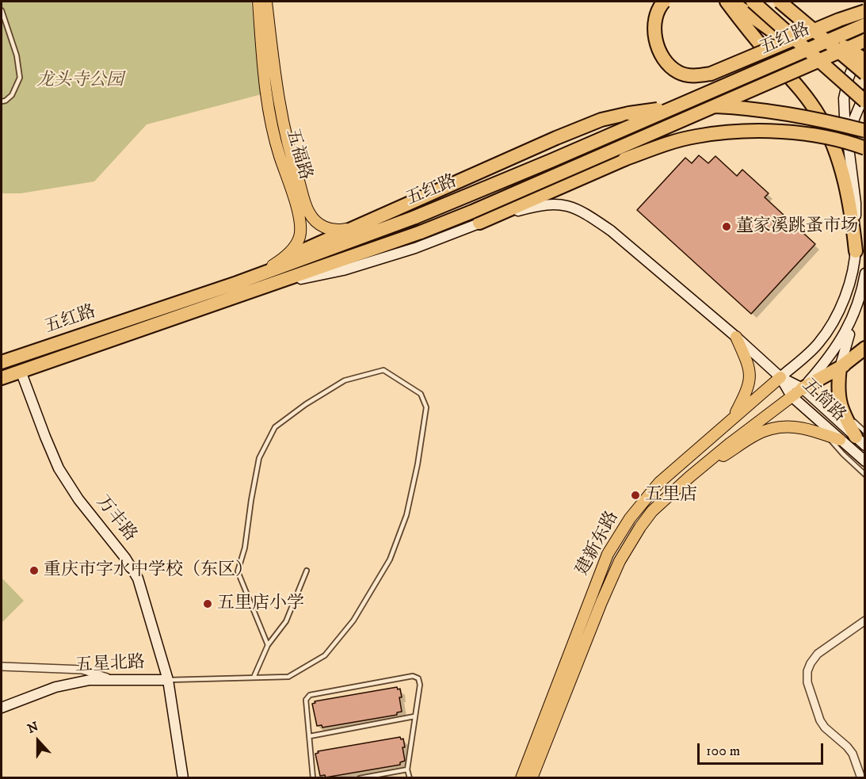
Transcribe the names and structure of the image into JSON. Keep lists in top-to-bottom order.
{
  "streets": {
    "highway": ["五红路"],
    "main road": [
      "五福路",
      "五简路",
      "万丰路",
      "建新东路",
      "五星北路"
    ]
  },
  "crossings": [
    ["五红路", "五福路"],
    ["五红路", "五简路"],
    ["五红路", "万丰路"],
    ["五红路", "建新东路"],
    ["五简路", "建新东路"],
    ["万丰路", "五星北路"]
  ],
  "parks": ["龙头寺公园"],
  "places": [
    "董家溪跳蚤市场",
    "五里店",
    "重庆市字水中学校（东区）",
    "五里店小学"
  ],
  "scale_bar": "100 m",
  "north": "top"
}
